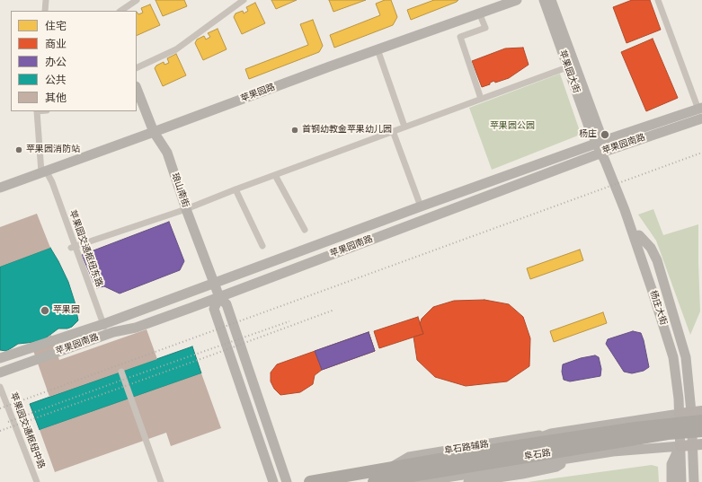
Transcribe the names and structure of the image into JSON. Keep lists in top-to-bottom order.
{
  "streets": {
    "highway": ["阜石路"],
    "main road": [
      "苹果园大街",
      "苹果园路",
      "苹果园南路",
      "琅山南街",
      "杨庄大街"
    ],
    "street": ["苹果园交通枢纽东路", "苹果园交通枢纽中路"]
  },
  "crossings": [
    ["苹果园大街", "苹果园南路"],
    ["苹果园大街", "杨庄大街"],
    ["苹果园路", "琅山南街"],
    ["苹果园路", "苹果园交通枢纽东路"],
    ["苹果园南路", "琅山南街"],
    ["苹果园南路", "苹果园交通枢纽东路"],
    ["苹果园南路", "杨庄大街"],
    ["杨庄大街", "阜石路"]
  ],
  "parks": ["苹果园公园"],
  "places": [
    "首钢幼教金苹果幼儿园",
    "杨庄",
    "苹果园消防站",
    "苹果园"
  ],
  "legend": [
    "住宅",
    "商业",
    "办公",
    "公共",
    "其他"
  ]
}
